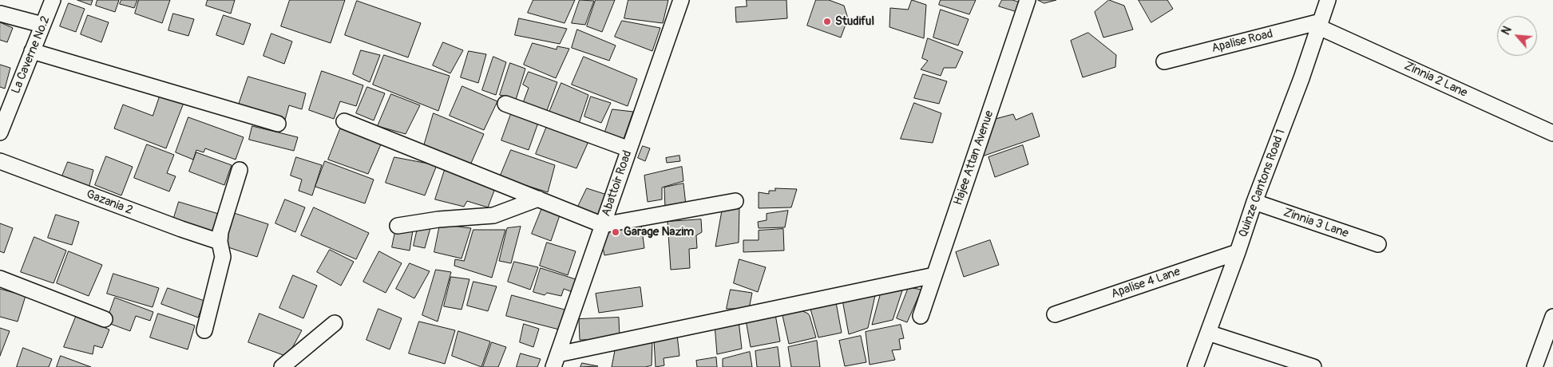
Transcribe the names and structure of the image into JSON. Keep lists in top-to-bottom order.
{
  "streets": {
    "street": [
      "Apalise Road",
      "La Caverne No.2",
      "Zinnia 2 Lane",
      "Hajee Attan Avenue",
      "Abattoir Road",
      "Quinze Cantons Road 1",
      "Gazania 2",
      "Zinnia 3 Lane",
      "Apalise 4 Lane"
    ]
  },
  "crossings": [
    ["Apalise Road", "Zinnia 2 Lane"],
    ["Apalise Road", "Quinze Cantons Road 1"],
    ["Zinnia 2 Lane", "Quinze Cantons Road 1"],
    ["Quinze Cantons Road 1", "Zinnia 3 Lane"],
    ["Quinze Cantons Road 1", "Apalise 4 Lane"]
  ],
  "places": ["Studiful", "Garage Nazim"],
  "north": "top left"
}
